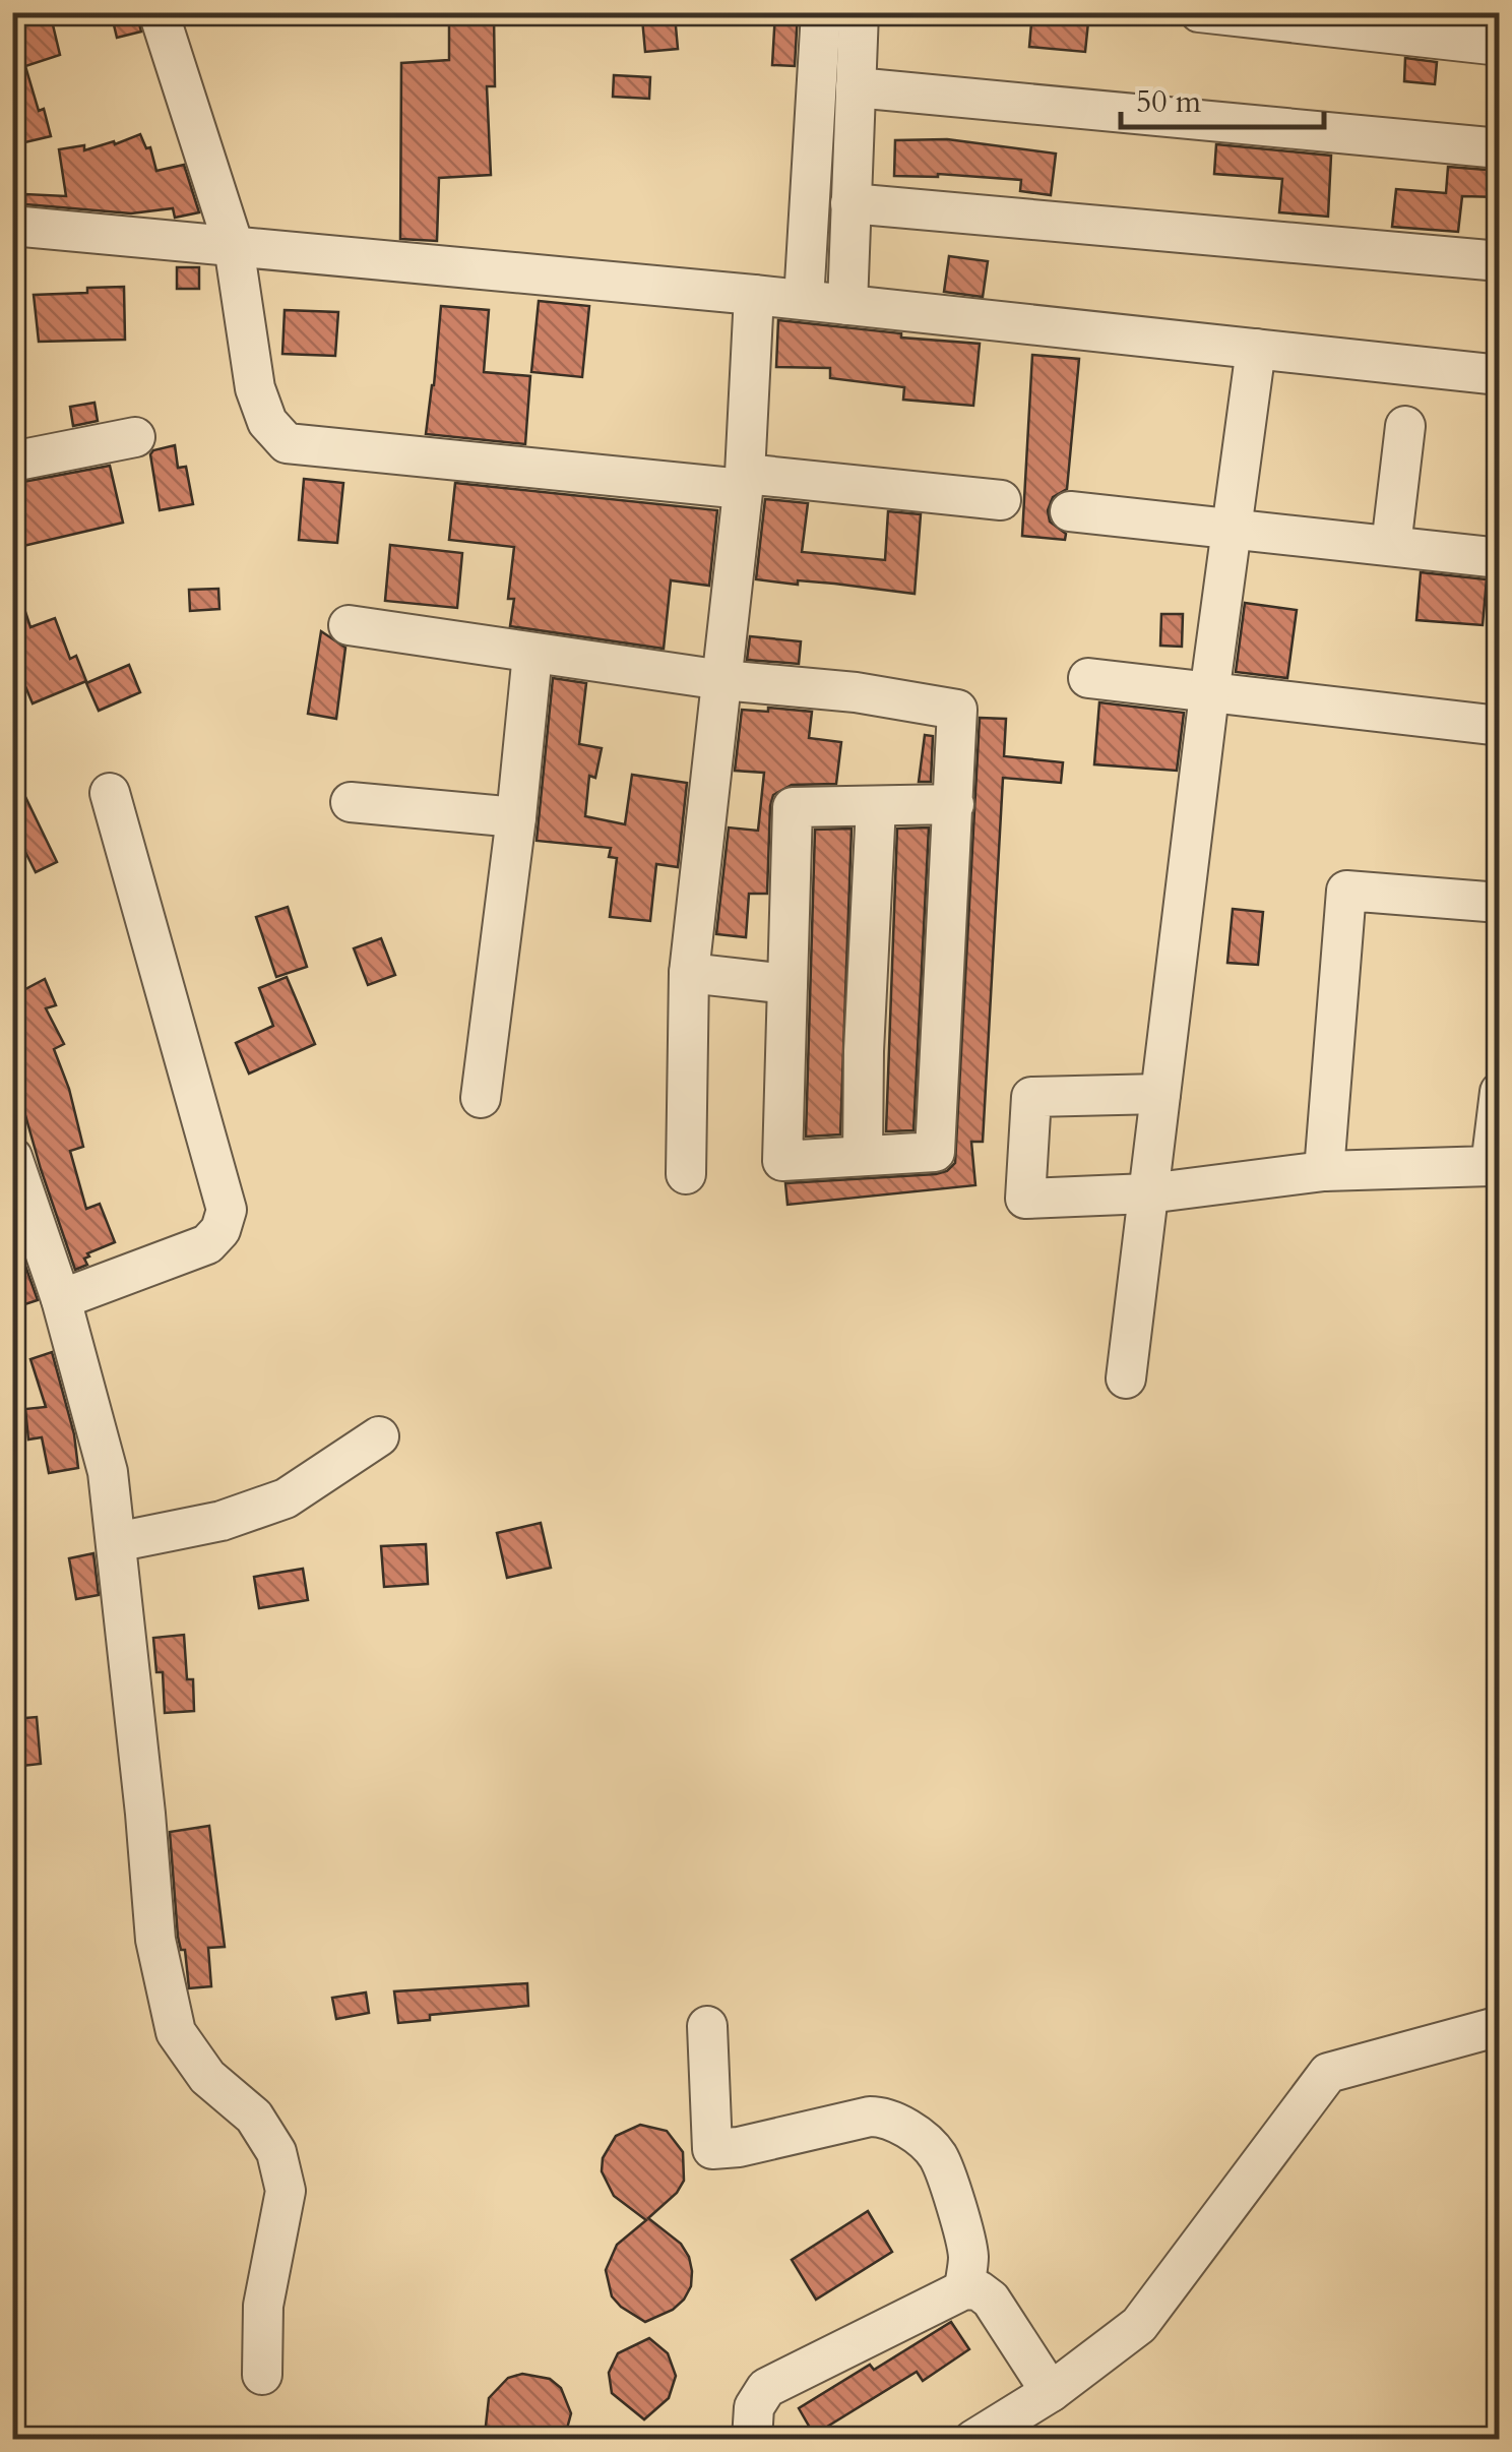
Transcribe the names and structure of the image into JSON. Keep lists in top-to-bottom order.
{
  "scale_bar": "50 m"
}
